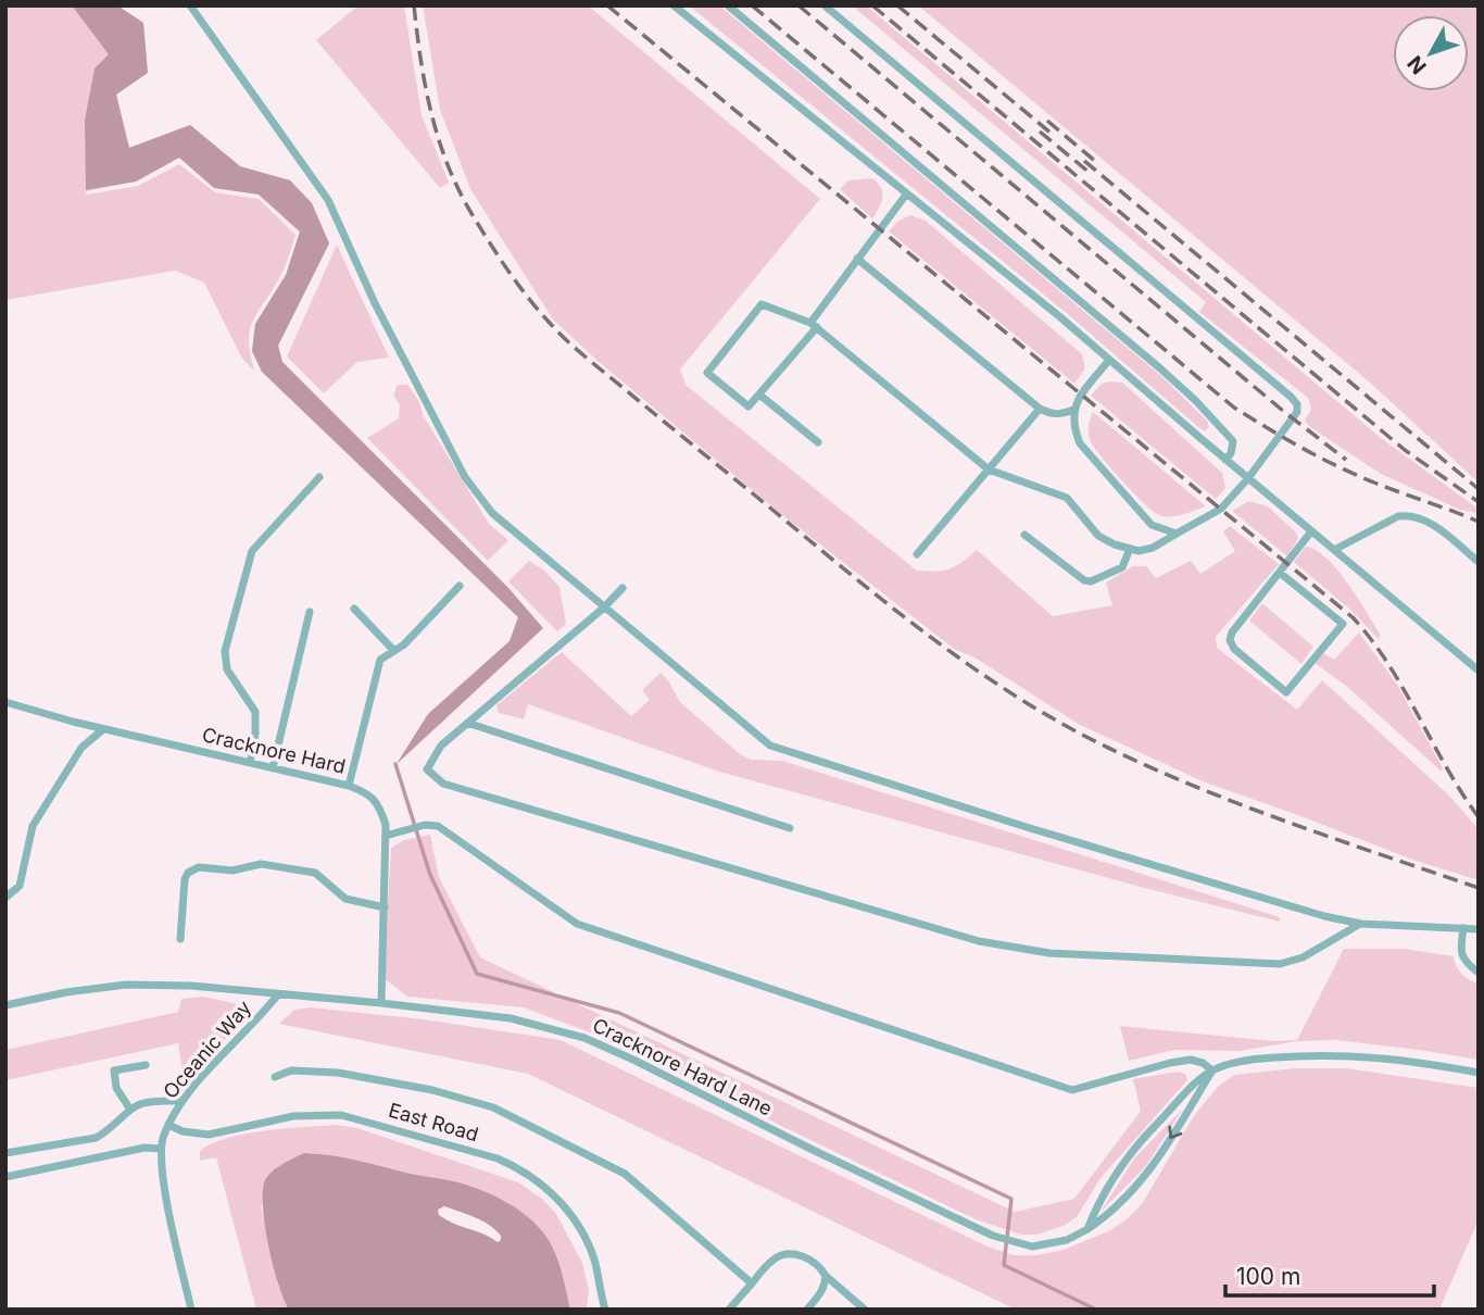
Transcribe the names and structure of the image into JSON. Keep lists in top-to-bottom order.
{
  "streets": {
    "lane": [
      "Cracknore Hard",
      "Oceanic Way",
      "Cracknore Hard Lane",
      "East Road"
    ]
  },
  "crossings": [
    ["Cracknore Hard", "Cracknore Hard Lane"],
    ["Oceanic Way", "Cracknore Hard Lane"],
    ["Oceanic Way", "East Road"]
  ],
  "scale_bar": "100 m",
  "north": "bottom left"
}
